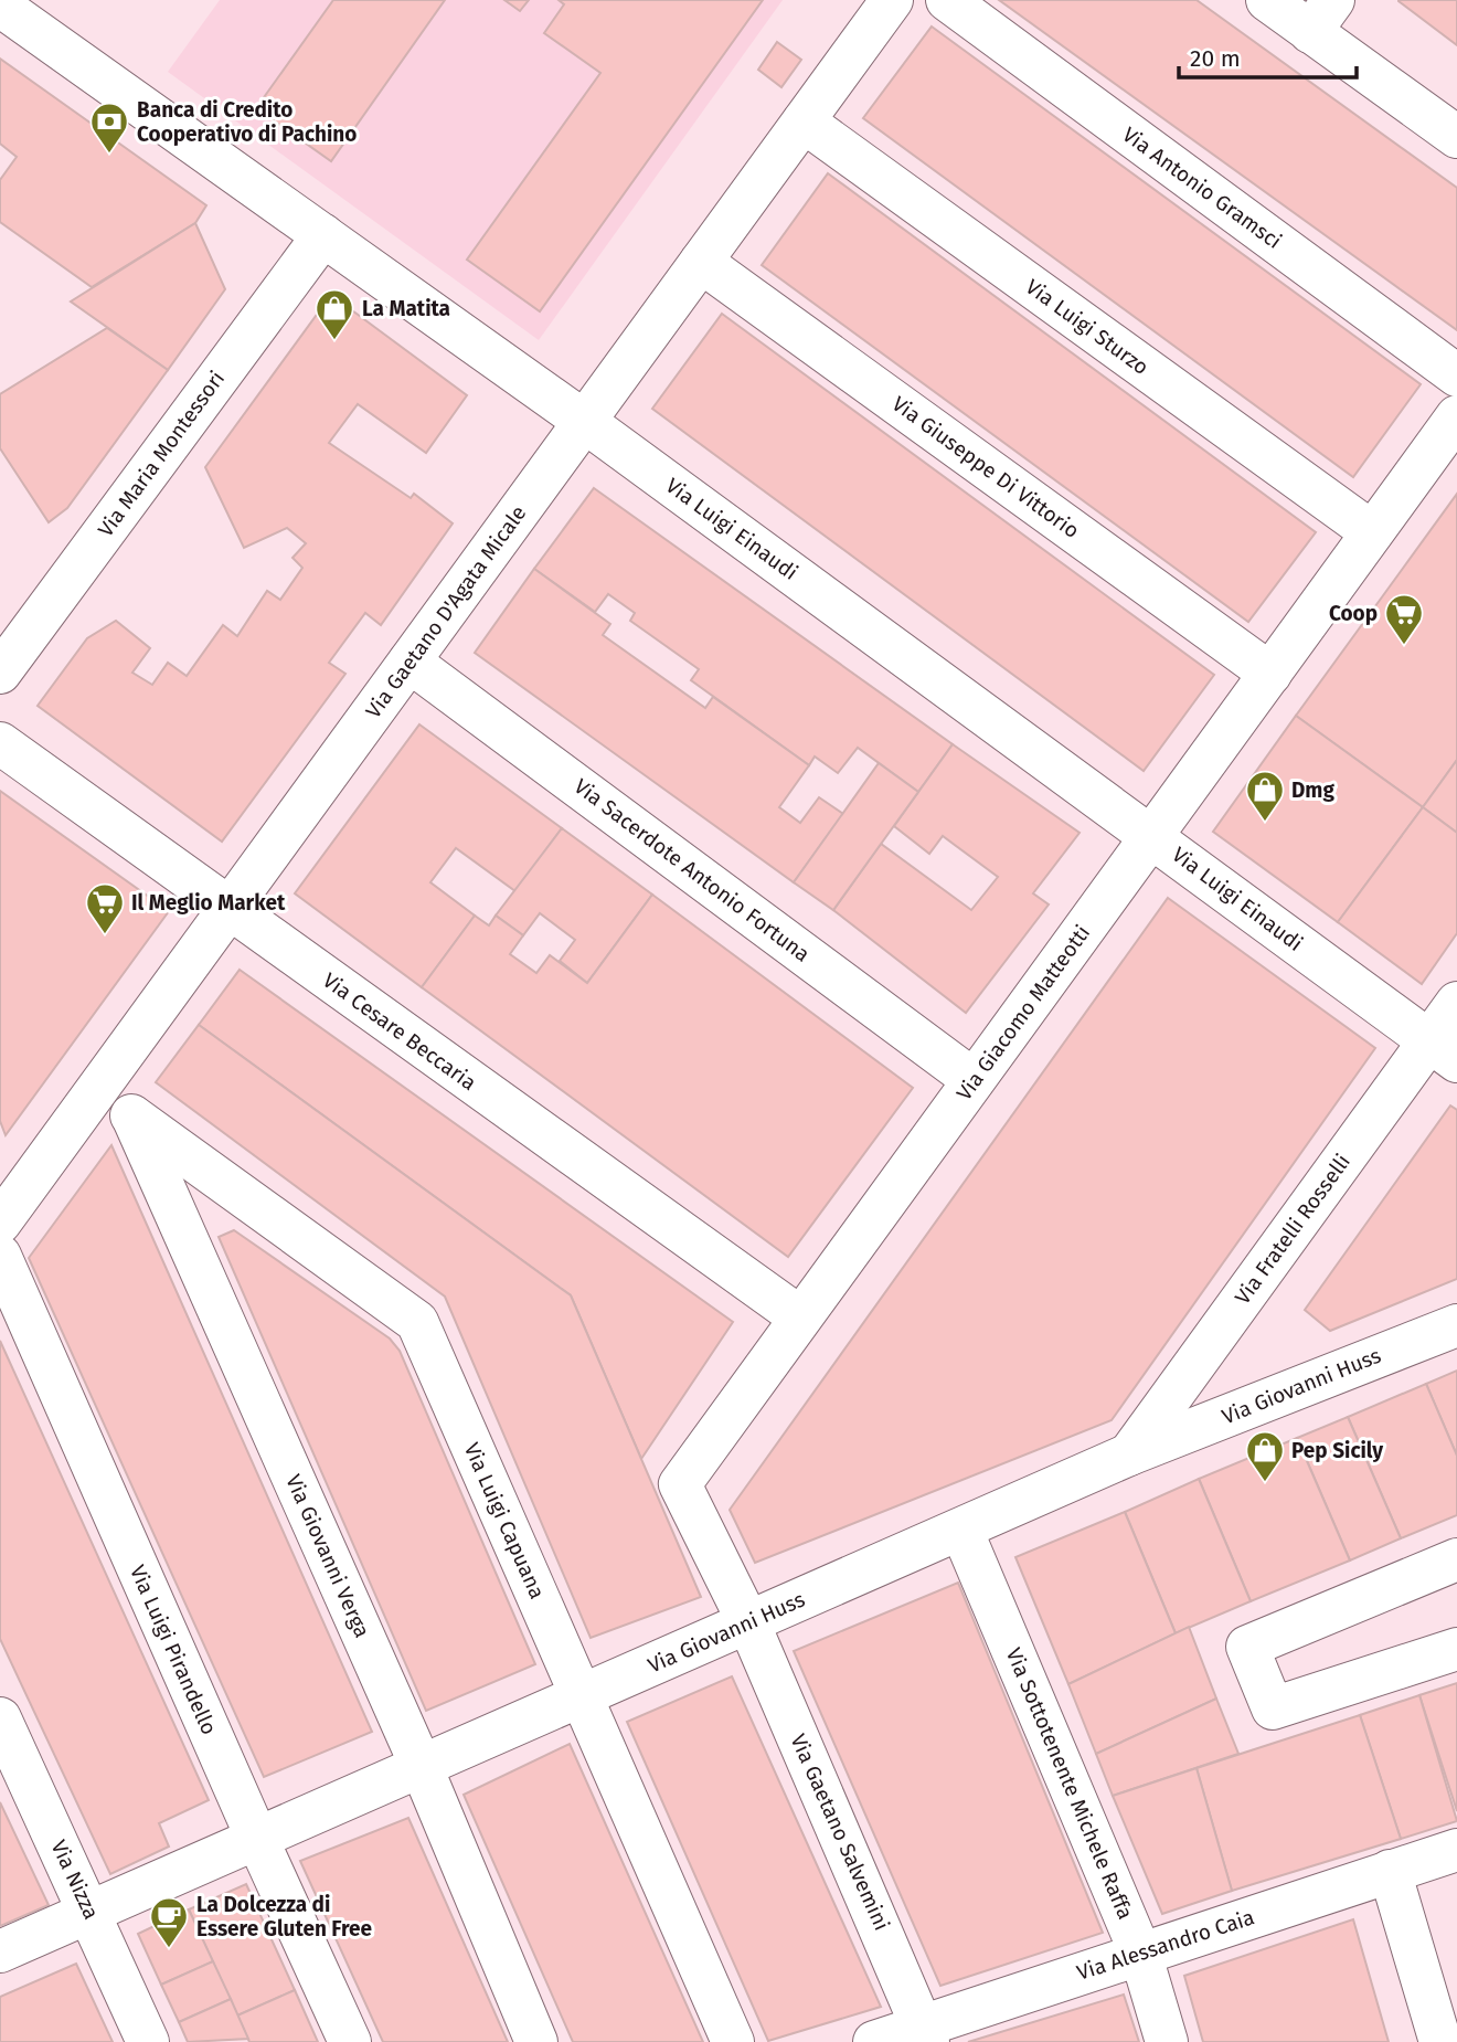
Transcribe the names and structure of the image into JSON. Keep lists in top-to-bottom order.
{
  "streets": {
    "street": [
      "Via Antonio Gramsci",
      "Via Luigi Sturzo",
      "Via Maria Montessori",
      "Via Giuseppe Di Vittorio",
      "Via Luigi Einaudi",
      "Via Gaetano D'Agata Micale",
      "Via Sacerdote Antonio Fortuna",
      "Via Giacomo Matteotti",
      "Via Cesare Beccaria",
      "Via Fratelli Rosselli",
      "Via Giovanni Huss",
      "Via Luigi Capuana",
      "Via Giovanni Verga",
      "Via Luigi Pirandello",
      "Via Sottotenente Michele Raffa",
      "Via Gaetano Salvemini",
      "Via Nizza",
      "Via Alessandro Caia"
    ]
  },
  "crossings": [
    ["Via Luigi Sturzo", "Via Gaetano D'Agata Micale"],
    ["Via Luigi Sturzo", "Via Giacomo Matteotti"],
    ["Via Maria Montessori", "Via Luigi Einaudi"],
    ["Via Giuseppe Di Vittorio", "Via Gaetano D'Agata Micale"],
    ["Via Giuseppe Di Vittorio", "Via Giacomo Matteotti"],
    ["Via Luigi Einaudi", "Via Gaetano D'Agata Micale"],
    ["Via Luigi Einaudi", "Via Giacomo Matteotti"],
    ["Via Luigi Einaudi", "Via Fratelli Rosselli"],
    ["Via Gaetano D'Agata Micale", "Via Sacerdote Antonio Fortuna"],
    ["Via Gaetano D'Agata Micale", "Via Cesare Beccaria"],
    ["Via Gaetano D'Agata Micale", "Via Giovanni Verga"],
    ["Via Sacerdote Antonio Fortuna", "Via Giacomo Matteotti"],
    ["Via Giacomo Matteotti", "Via Cesare Beccaria"],
    ["Via Giacomo Matteotti", "Via Giovanni Huss"],
    ["Via Giacomo Matteotti", "Via Gaetano Salvemini"],
    ["Via Fratelli Rosselli", "Via Giovanni Huss"],
    ["Via Giovanni Huss", "Via Luigi Capuana"],
    ["Via Giovanni Huss", "Via Giovanni Verga"],
    ["Via Giovanni Huss", "Via Luigi Pirandello"],
    ["Via Giovanni Huss", "Via Sottotenente Michele Raffa"],
    ["Via Giovanni Huss", "Via Gaetano Salvemini"],
    ["Via Giovanni Huss", "Via Nizza"],
    ["Via Luigi Capuana", "Via Giovanni Verga"],
    ["Via Sottotenente Michele Raffa", "Via Alessandro Caia"],
    ["Via Gaetano Salvemini", "Via Alessandro Caia"]
  ],
  "places": {
    "bank": ["Banca di Credito Cooperativo di Pachino"],
    "shop": ["La Matita", "Dmg", "Pep Sicily"],
    "supermarket": ["Coop", "Il Meglio Market"],
    "cafe": ["La Dolcezza di Essere Gluten Free"]
  },
  "scale_bar": "20 m"
}
